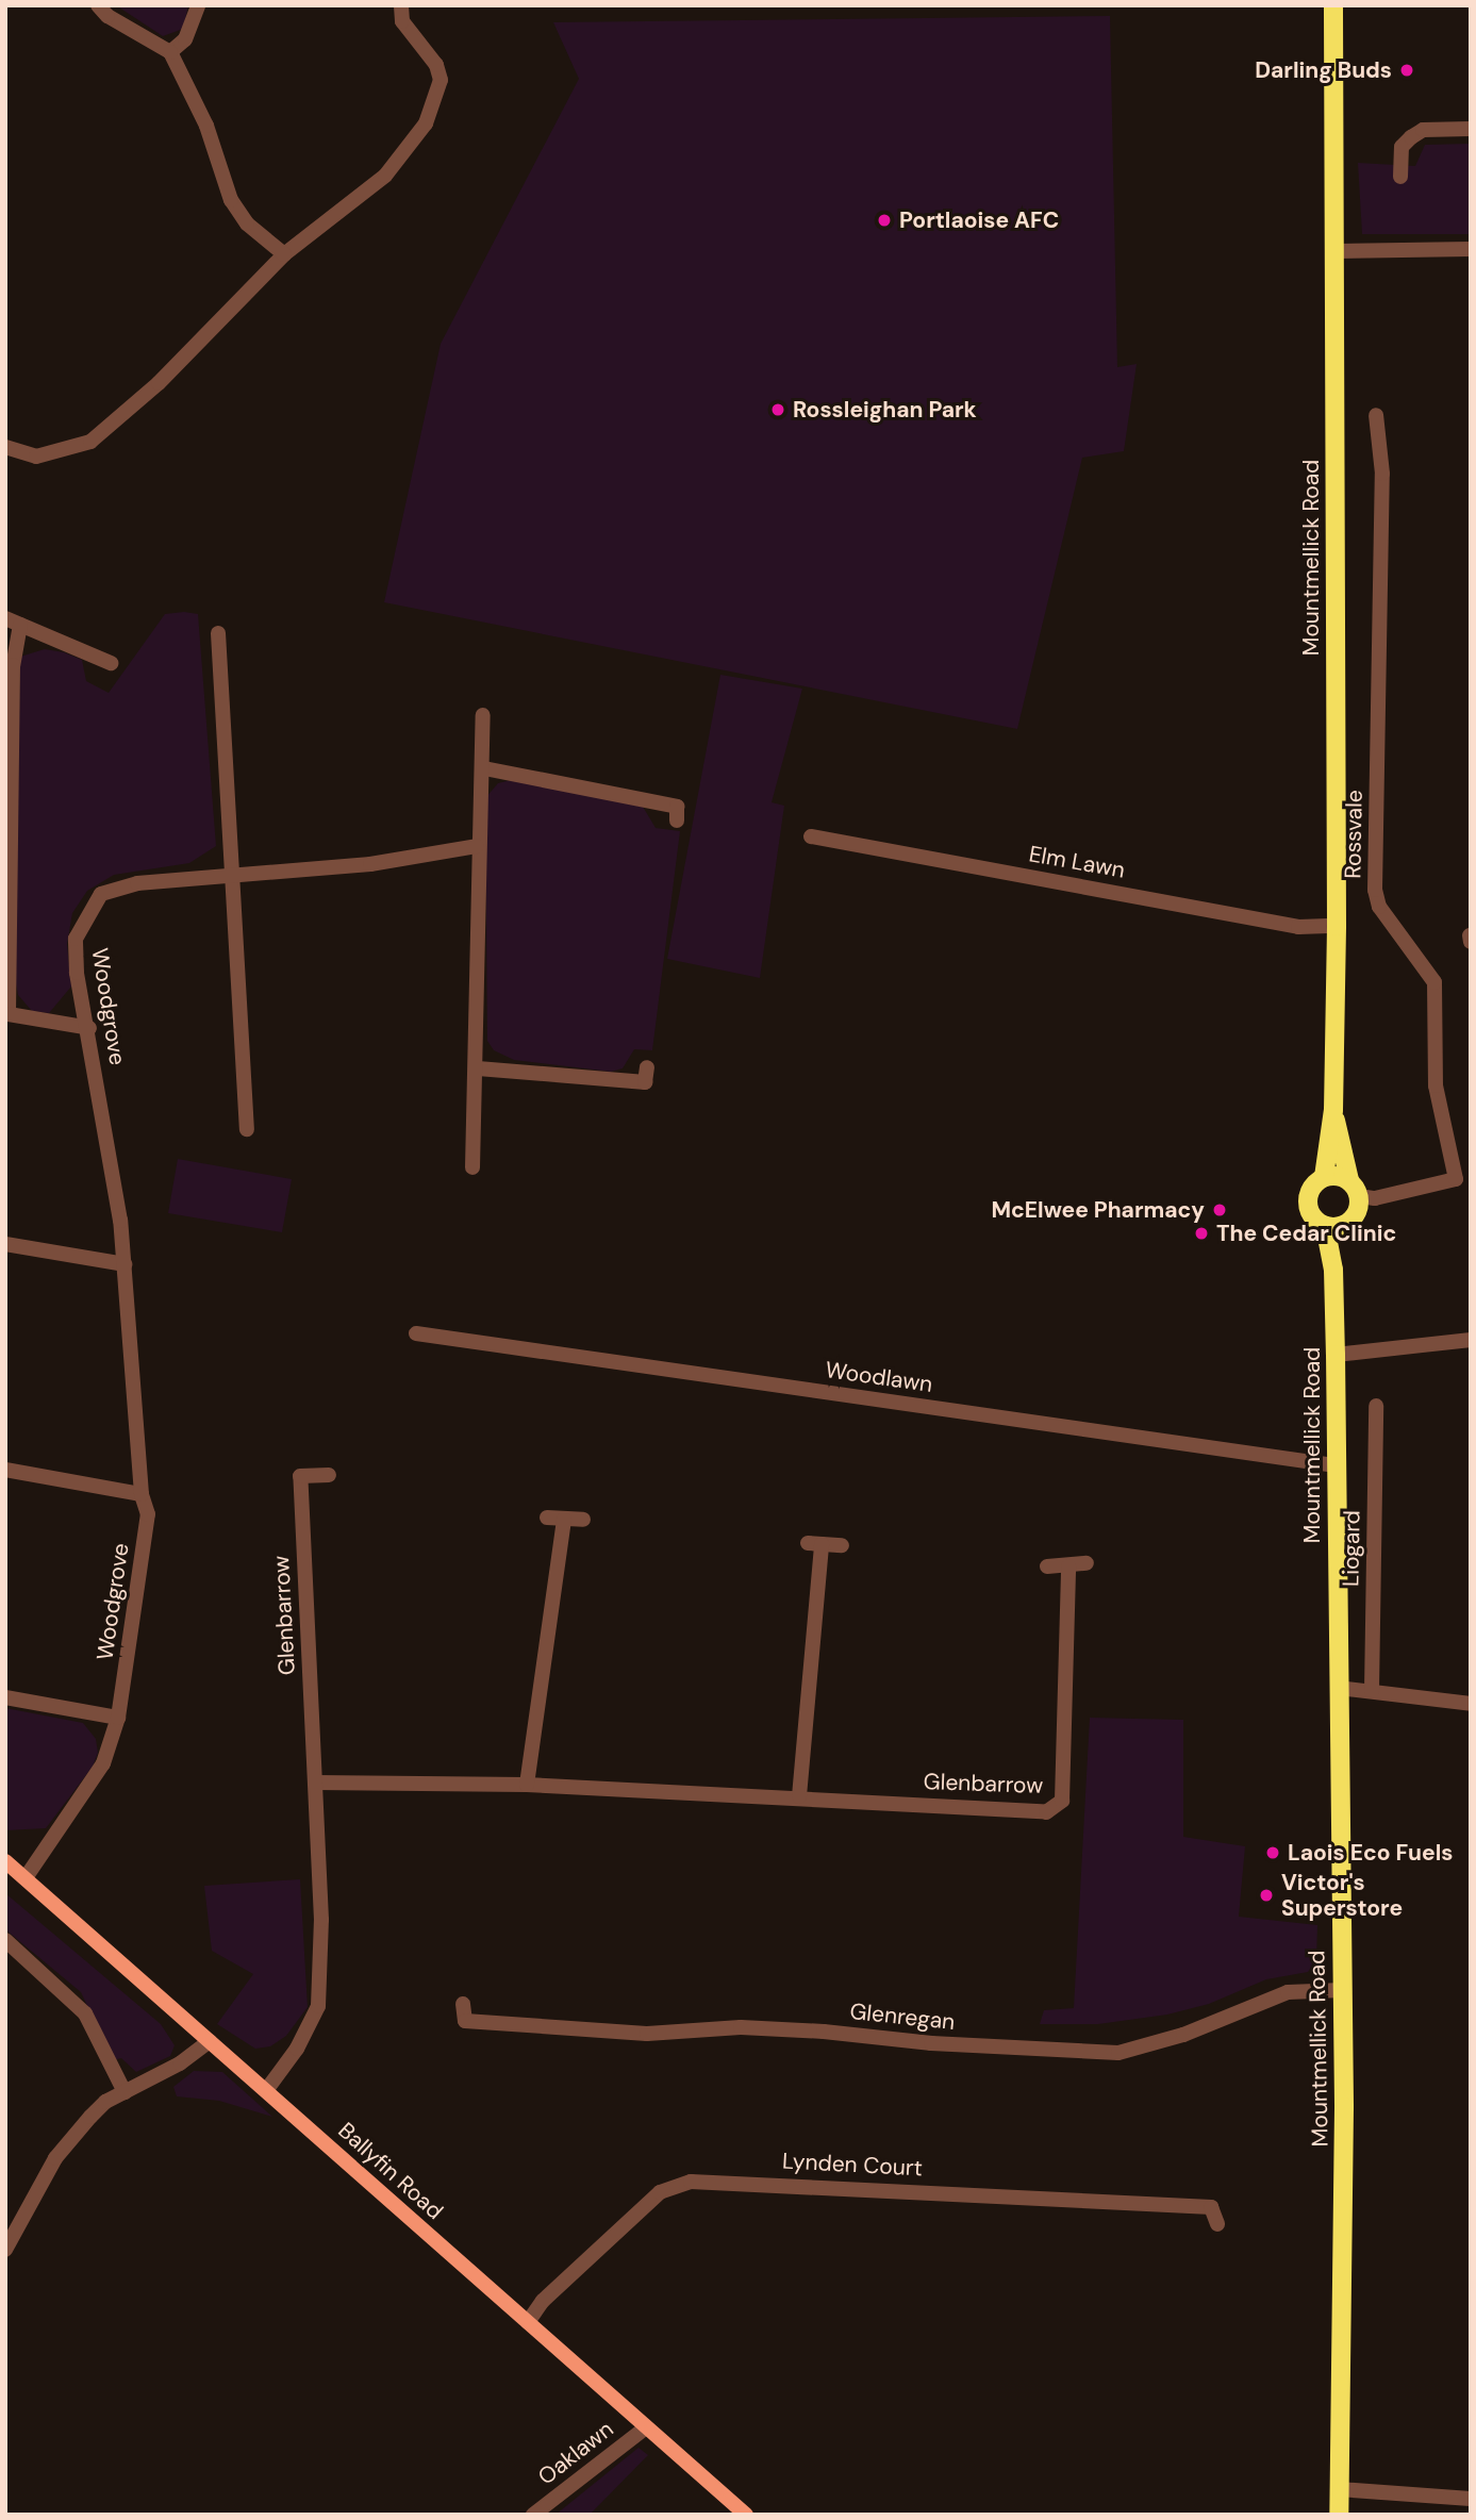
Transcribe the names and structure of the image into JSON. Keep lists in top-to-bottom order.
{
  "streets": {
    "main road": ["Mountmellick Road"],
    "street": [
      "Rossvale",
      "Elm Lawn",
      "Woodgrove",
      "Woodlawn",
      "Liogard",
      "Glenbarrow",
      "Glenregan",
      "Lynden Court",
      "Ballyfin Road",
      "Oaklawn"
    ]
  },
  "crossings": [
    ["Mountmellick Road", "Rossvale"],
    ["Mountmellick Road", "Elm Lawn"],
    ["Mountmellick Road", "Woodlawn"],
    ["Mountmellick Road", "Glenregan"],
    ["Woodgrove", "Ballyfin Road"],
    ["Glenbarrow", "Ballyfin Road"],
    ["Lynden Court", "Ballyfin Road"],
    ["Ballyfin Road", "Oaklawn"]
  ],
  "places": [
    "Darling Buds",
    "Portlaoise AFC",
    "Rossleighan Park",
    "McElwee Pharmacy",
    "The Cedar Clinic",
    "Laois Eco Fuels",
    "Victor's Superstore"
  ]
}
